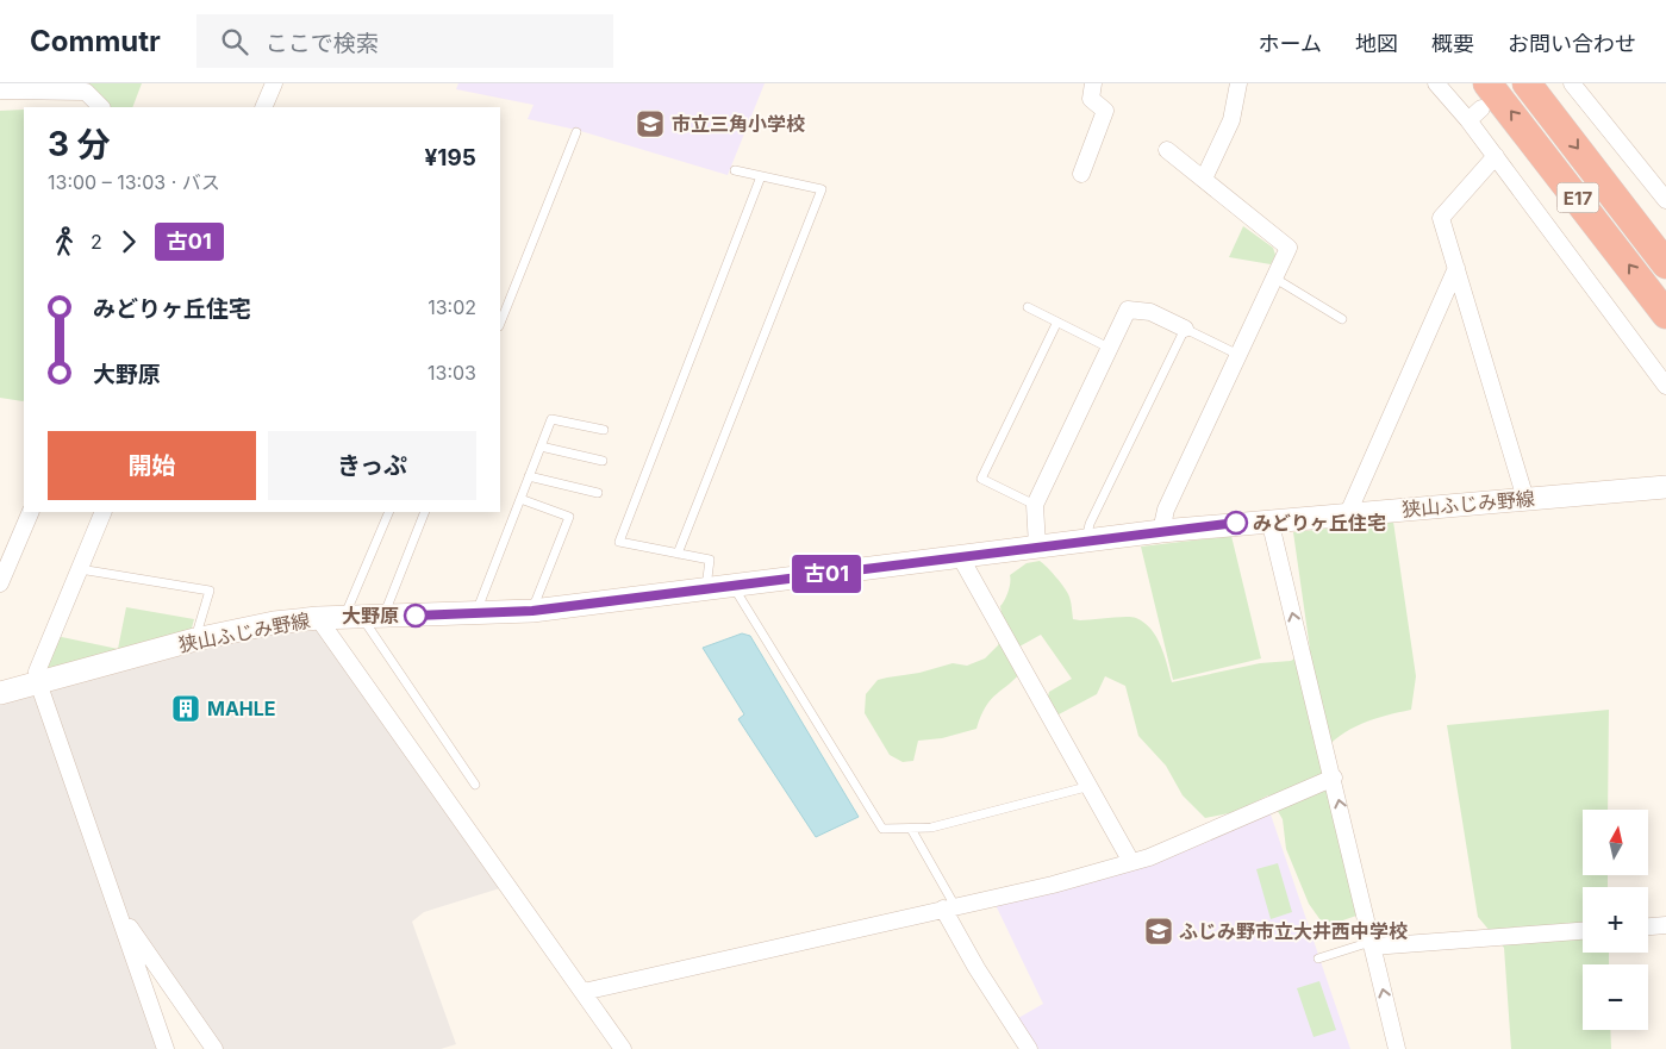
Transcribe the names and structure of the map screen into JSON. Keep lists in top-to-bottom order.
{
  "streets": {
    "highway": ["E17"],
    "main road": ["狭山ふじみ野線"]
  },
  "places": {
    "school or university": ["市立三角小学校", "ふじみ野市立大井西中学校"],
    "other": ["みどりヶ丘住宅", "大野原"],
    "building": ["MAHLE"]
  },
  "lines": ["bus line 古01"],
  "north": "top",
  "page": {
    "header": "Commutr",
    "search": "ここで検索",
    "nav": [
      "ホーム",
      "地図",
      "概要",
      "お問い合わせ"
    ],
    "on_map": "古01",
    "heading": ["3 分", "13:00 – 13:03 · バス", "¥195"],
    "legs": ["2", "古01"],
    "list": [
      {
        "name": "みどりヶ丘住宅",
        "value": "13:02"
      },
      {
        "name": "大野原",
        "value": "13:03"
      }
    ],
    "buttons": ["開始", "きっぷ"],
    "map_buttons": ["+", "−"]
  }
}
